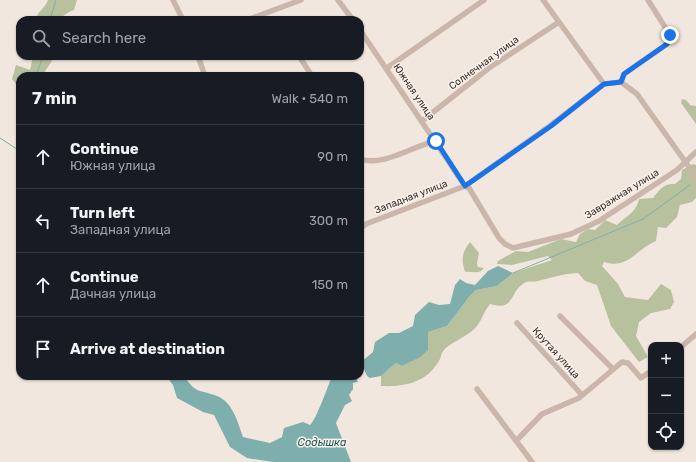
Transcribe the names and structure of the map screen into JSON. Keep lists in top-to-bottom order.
{
  "streets": {
    "street": [
      "Солнечная улица",
      "Южная улица",
      "Завражная улица",
      "Западная улица",
      "Крутая улица"
    ]
  },
  "crossings": [
    ["Солнечная улица", "Южная улица"],
    ["Южная улица", "Завражная улица"],
    ["Южная улица", "Западная улица"],
    ["Завражная улица", "Западная улица"]
  ],
  "water": ["Содышка"],
  "page": {
    "search": "Search here",
    "heading": ["7 min", "Walk · 540 m"],
    "list": [
      ["Continue", "Южная улица", "90 m"],
      ["Turn left", "Западная улица", "300 m"],
      ["Continue", "Дачная улица", "150 m"],
      "Arrive at destination"
    ],
    "map_buttons": ["+", "−"]
  }
}
